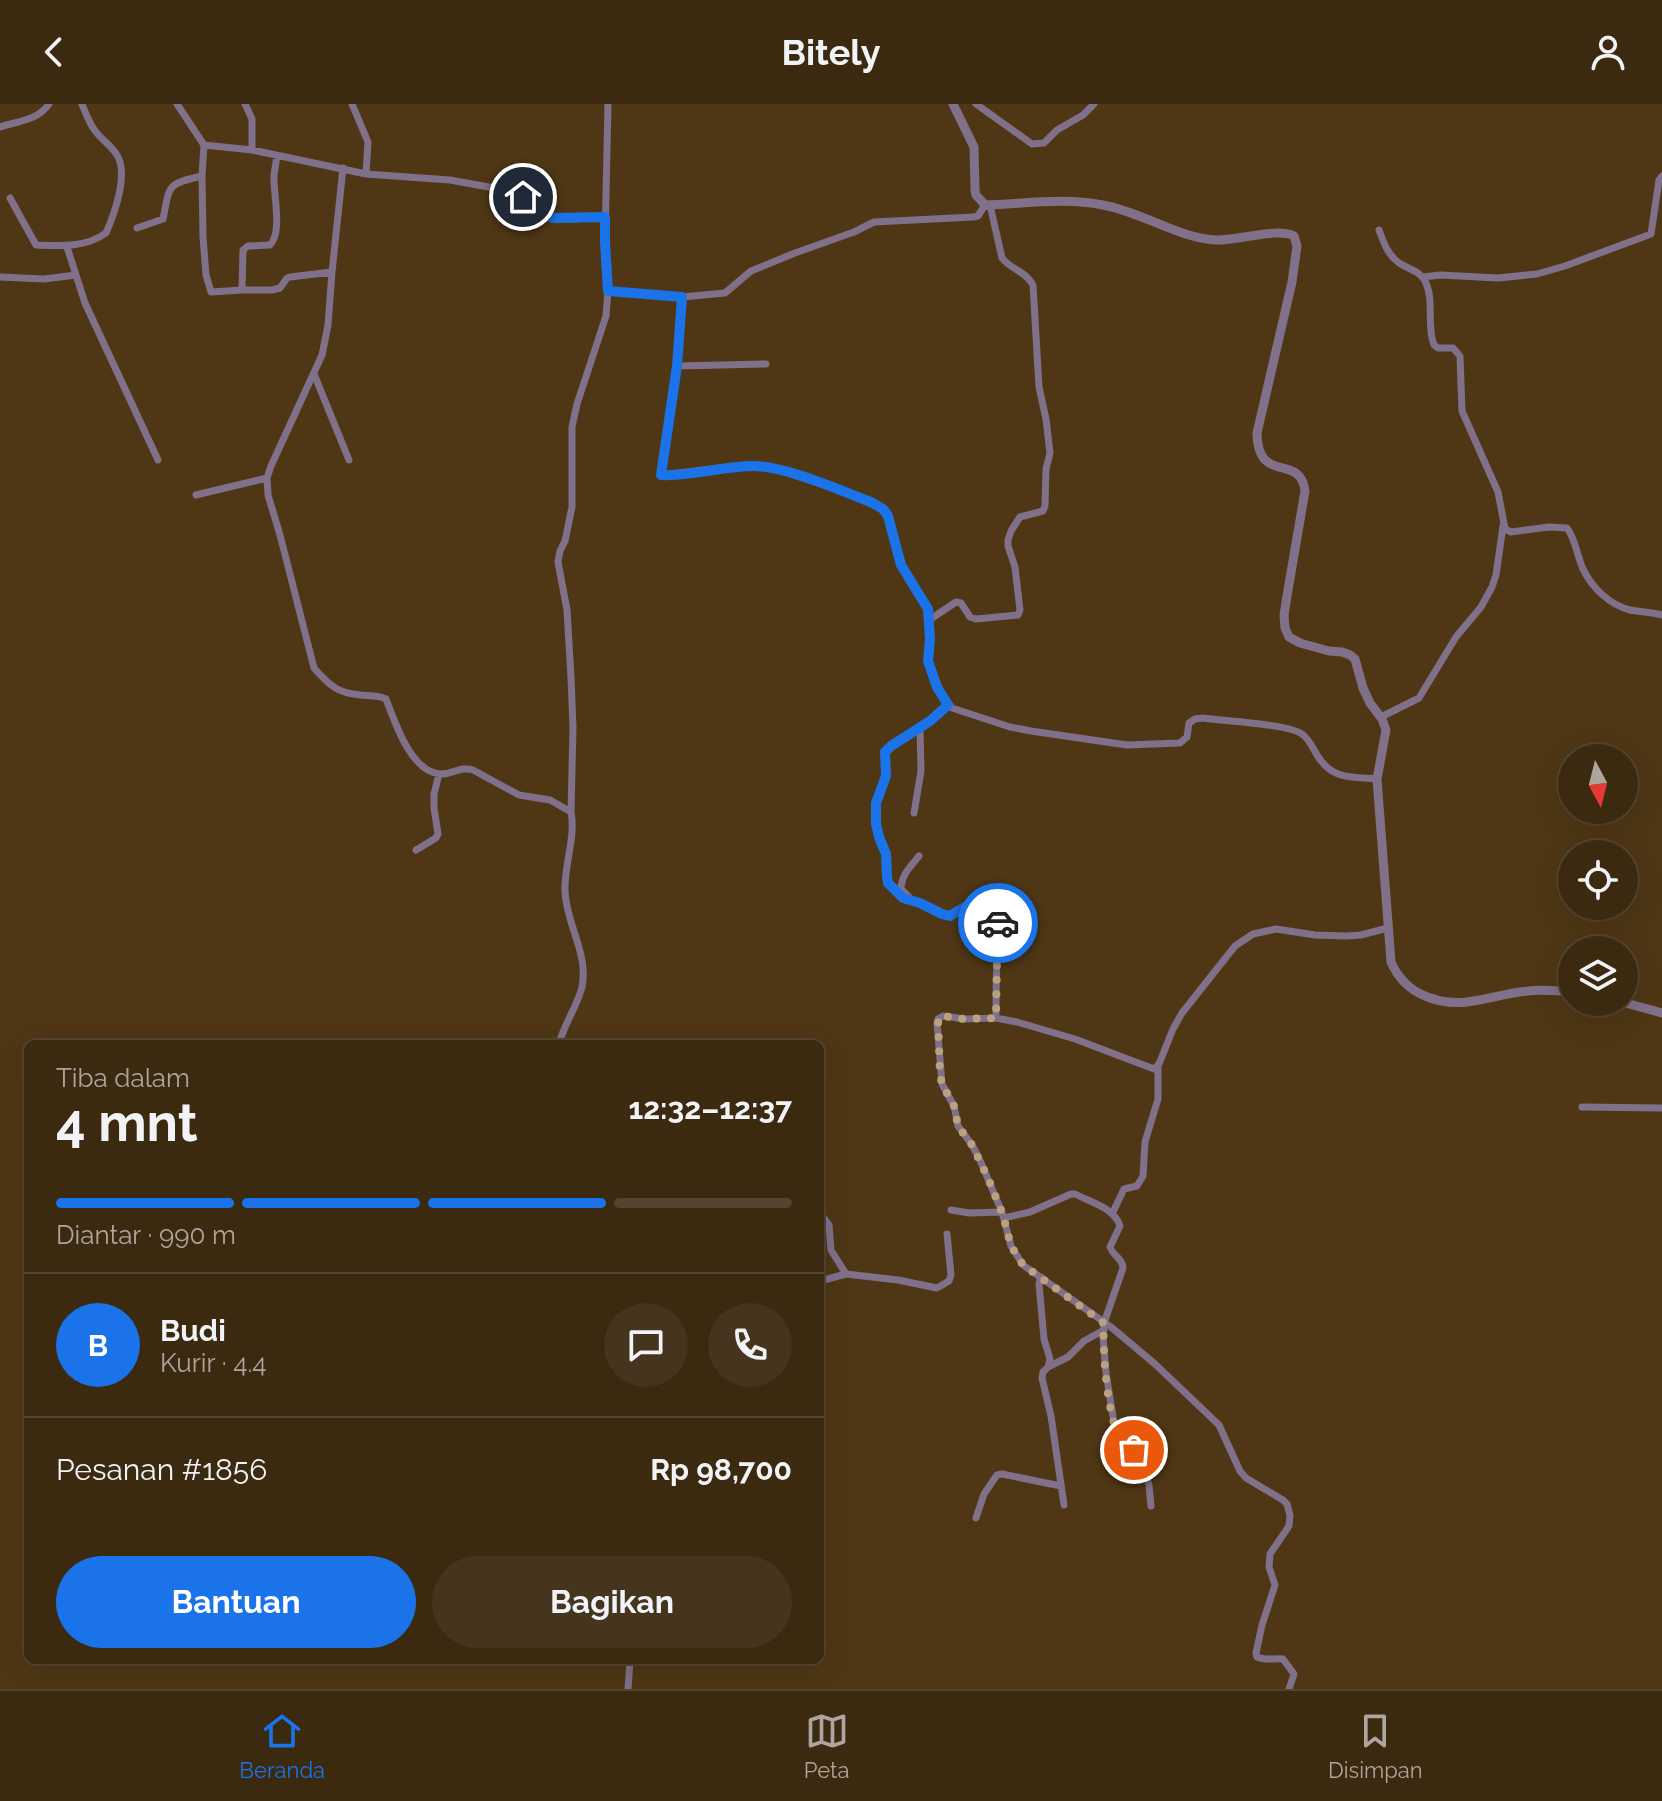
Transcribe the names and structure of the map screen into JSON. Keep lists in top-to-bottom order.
{
  "north": "bottom",
  "page": {
    "header": "Bitely",
    "heading": ["4 mnt", "Tiba dalam", "12:32–12:37"],
    "panel": [
      "Budi",
      "Kurir · 4.4",
      "Pesanan #1856",
      "Rp 98,700"
    ],
    "bar": "Diantar · 990 m",
    "round": "B",
    "buttons": ["Bantuan", "Bagikan"],
    "tabs": ["Beranda", "Peta", "Disimpan"]
  }
}
